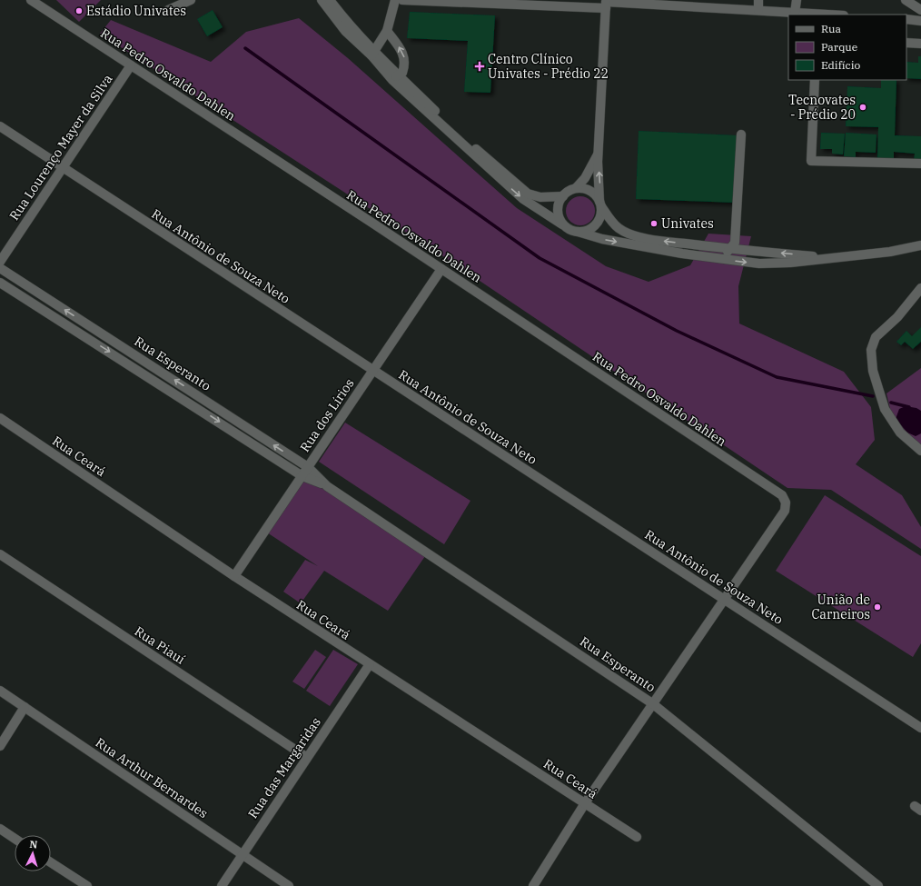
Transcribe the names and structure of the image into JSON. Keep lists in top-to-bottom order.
{
  "streets": {
    "street": [
      "Rua Pedro Osvaldo Dahlen",
      "Rua Lourenço Mayer da Silva",
      "Rua Antônio de Souza Neto",
      "Rua Esperanto",
      "Rua dos Lírios",
      "Rua Ceará",
      "Rua Piauí",
      "Rua das Margaridas",
      "Rua Arthur Bernardes"
    ]
  },
  "crossings": [
    ["Rua Pedro Osvaldo Dahlen", "Rua Lourenço Mayer da Silva"],
    ["Rua Pedro Osvaldo Dahlen", "Rua Antônio de Souza Neto"],
    ["Rua Pedro Osvaldo Dahlen", "Rua dos Lírios"],
    ["Rua Lourenço Mayer da Silva", "Rua Antônio de Souza Neto"],
    ["Rua Antônio de Souza Neto", "Rua dos Lírios"],
    ["Rua Esperanto", "Rua dos Lírios"],
    ["Rua dos Lírios", "Rua Ceará"],
    ["Rua Ceará", "Rua das Margaridas"],
    ["Rua Piauí", "Rua das Margaridas"],
    ["Rua das Margaridas", "Rua Arthur Bernardes"]
  ],
  "places": {
    "other": [
      "Estádio Univates",
      "Tecnovates - Prédio 20",
      "Univates",
      "União de Carneiros"
    ],
    "health": ["Centro Clínico Univates - Prédio 22"]
  },
  "legend": ["Rua", "Parque", "Edifício"],
  "north": "top"
}
